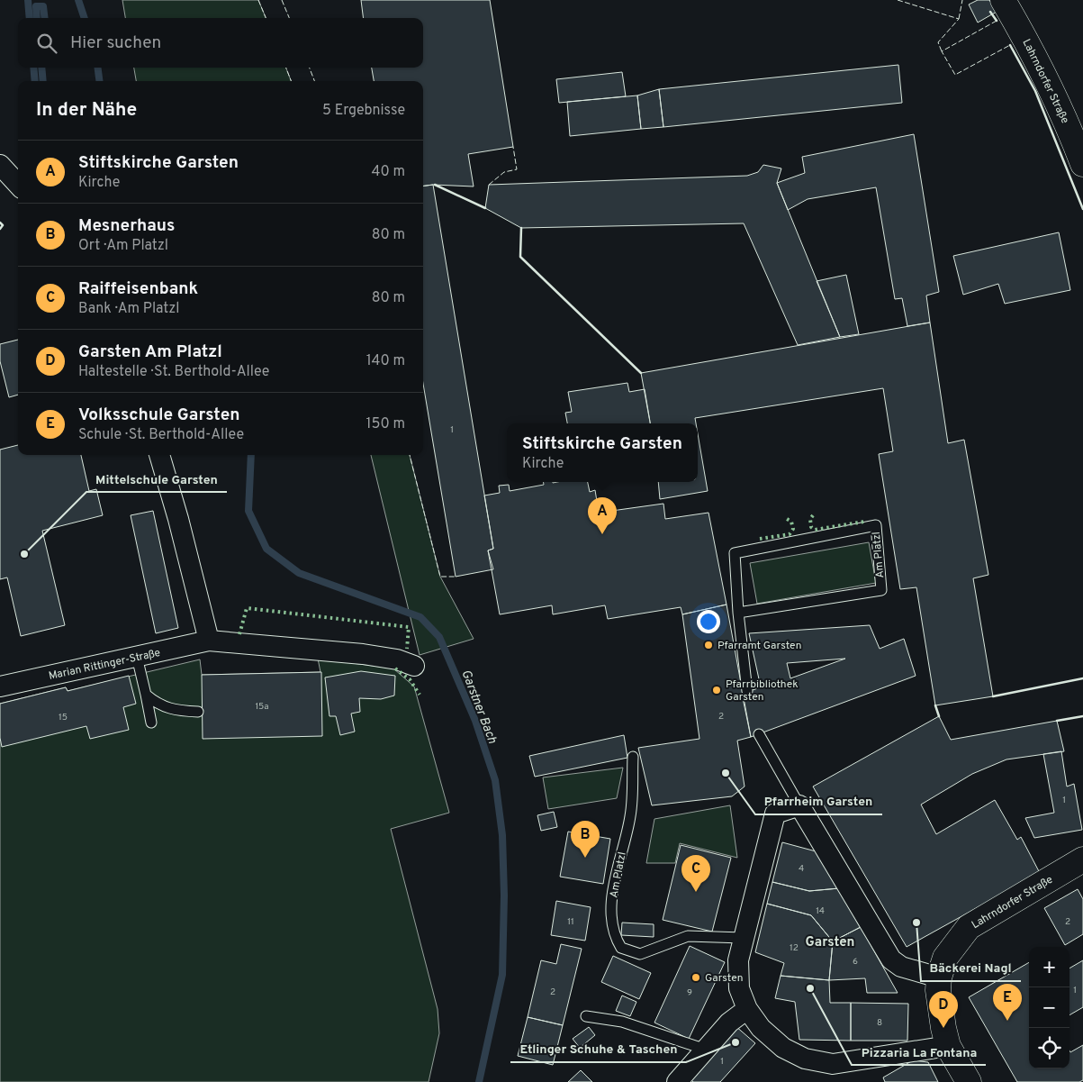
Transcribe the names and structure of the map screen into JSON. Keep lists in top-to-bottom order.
{
  "streets": {
    "street": ["Lahrndorfer Straße", "Marian Rittinger-Straße"],
    "lane": ["Am Platzl"]
  },
  "districts": ["Garsten"],
  "water": ["Garstner Bach"],
  "places": [
    "Mittelschule Garsten",
    "Pfarramt Garsten",
    "Pfarrbibliothek Garsten",
    "Pfarrheim Garsten",
    "Bäckerei Nagl",
    "Garsten",
    "Pizzaria La Fontana",
    "Etlinger Schuhe & Taschen"
  ],
  "house_numbers": [
    "1",
    "15a",
    "2",
    "15",
    "1",
    "4",
    "14",
    "11",
    "2",
    "12",
    "6",
    "1",
    "2",
    "9",
    "8",
    "1"
  ],
  "page": {
    "search": "Hier suchen",
    "heading": ["In der Nähe", "5 Ergebnisse"],
    "list": [
      {
        "mark": "A",
        "name": "Stiftskirche Garsten",
        "note": "Kirche",
        "value": "40 m"
      },
      {
        "mark": "B",
        "name": "Mesnerhaus",
        "note": "Ort · Am Platzl",
        "value": "80 m"
      },
      {
        "mark": "C",
        "name": "Raiffeisenbank",
        "note": "Bank · Am Platzl",
        "value": "80 m"
      },
      {
        "mark": "D",
        "name": "Garsten Am Platzl",
        "note": "Haltestelle · St. Berthold-Allee",
        "value": "140 m"
      },
      {
        "mark": "E",
        "name": "Volksschule Garsten",
        "note": "Schule · St. Berthold-Allee",
        "value": "150 m"
      }
    ],
    "popup": ["Stiftskirche Garsten", "Kirche"],
    "pins": [
      "A",
      "B",
      "C",
      "E",
      "D"
    ],
    "map_buttons": ["+", "−"]
  }
}
